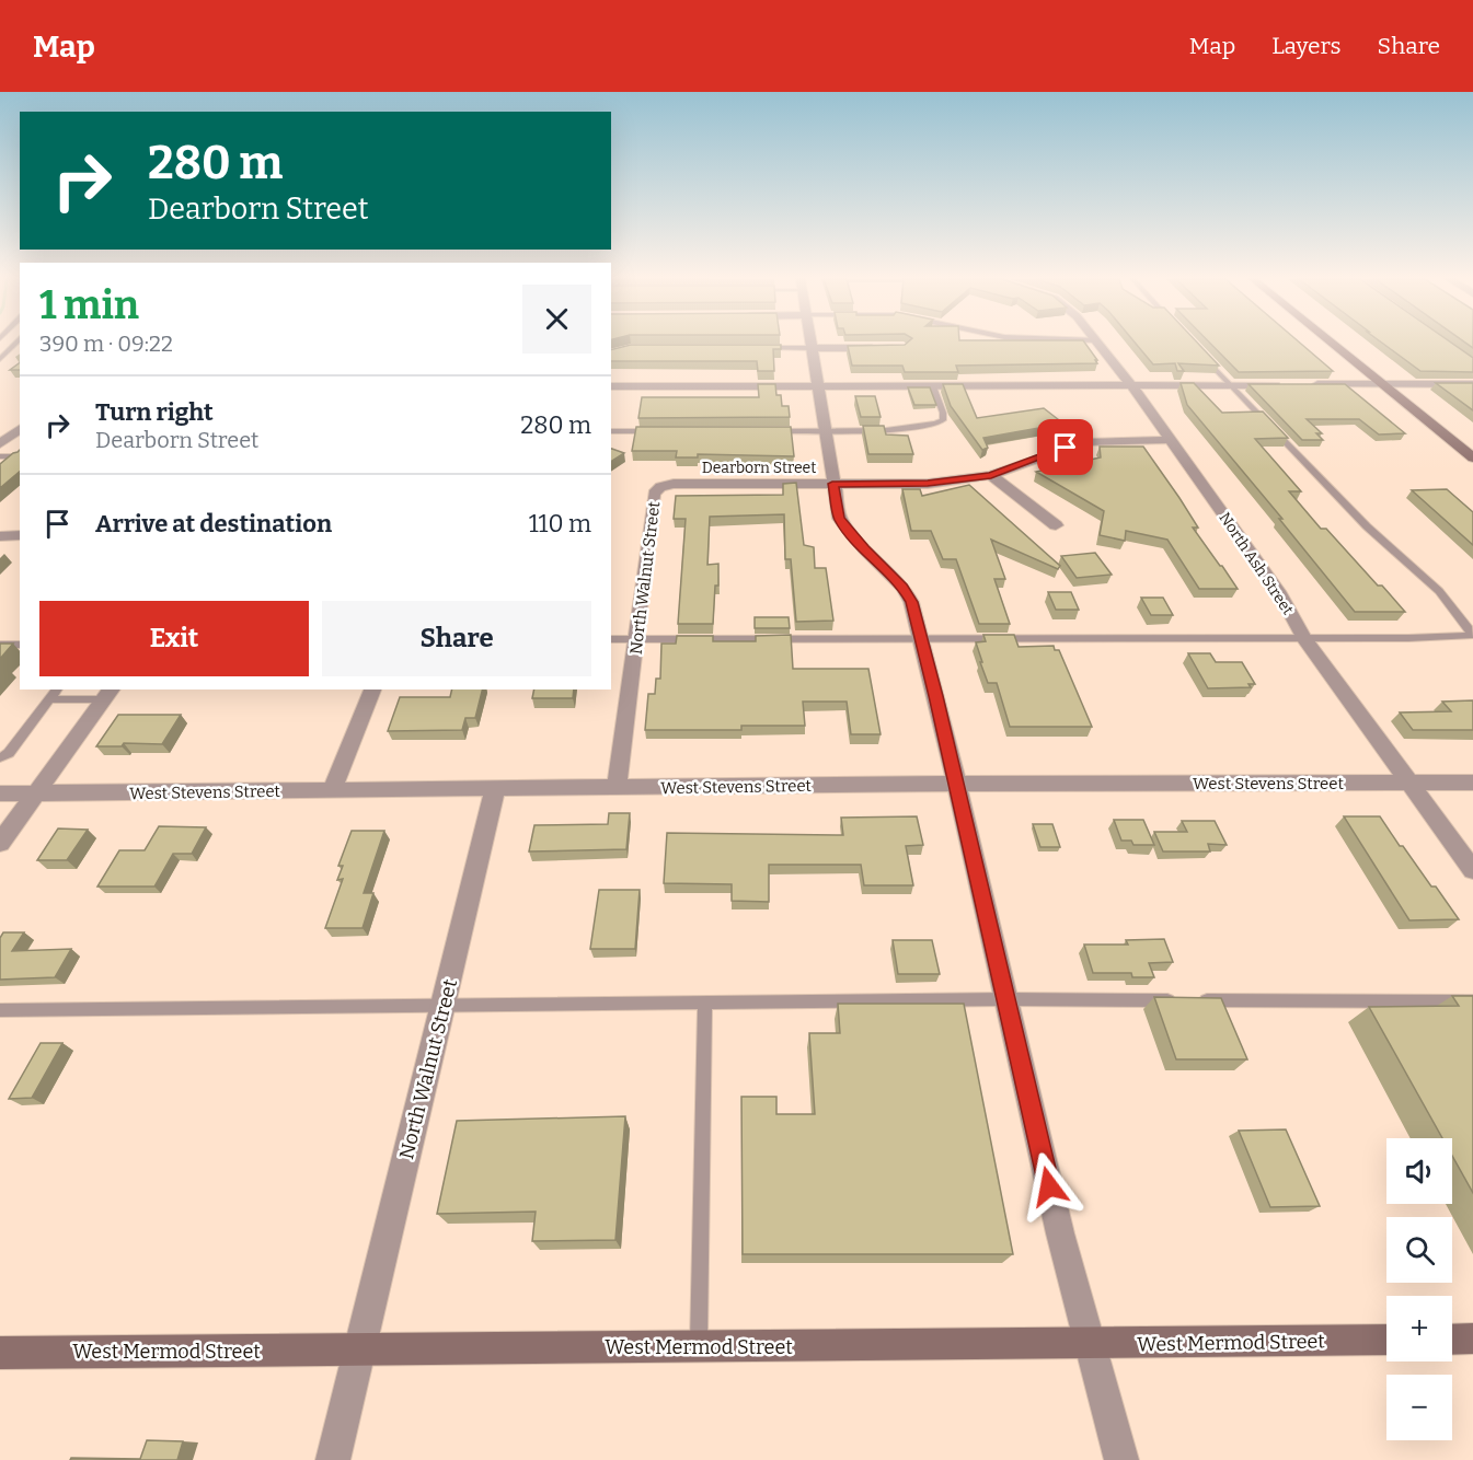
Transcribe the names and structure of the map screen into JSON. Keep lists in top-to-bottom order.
{
  "streets": {
    "street": [
      "Dearborn Street",
      "North Ash Street",
      "North Walnut Street",
      "West Stevens Street",
      "West Mermod Street"
    ]
  },
  "crossings": [
    ["Dearborn Street", "North Ash Street"],
    ["Dearborn Street", "North Walnut Street"],
    ["North Ash Street", "West Stevens Street"],
    ["North Walnut Street", "West Stevens Street"],
    ["North Walnut Street", "West Mermod Street"]
  ],
  "page": {
    "header": "Map",
    "nav": ["Map", "Layers", "Share"],
    "turn": ["280 m", "Dearborn Street"],
    "heading": ["1 min", "390 m · 09:22"],
    "list": [
      {
        "name": "Turn right",
        "note": "Dearborn Street",
        "value": "280 m"
      },
      {
        "name": "Arrive at destination",
        "value": "110 m"
      }
    ],
    "buttons": ["Exit", "Share"],
    "map_buttons": ["+", "−"]
  }
}
